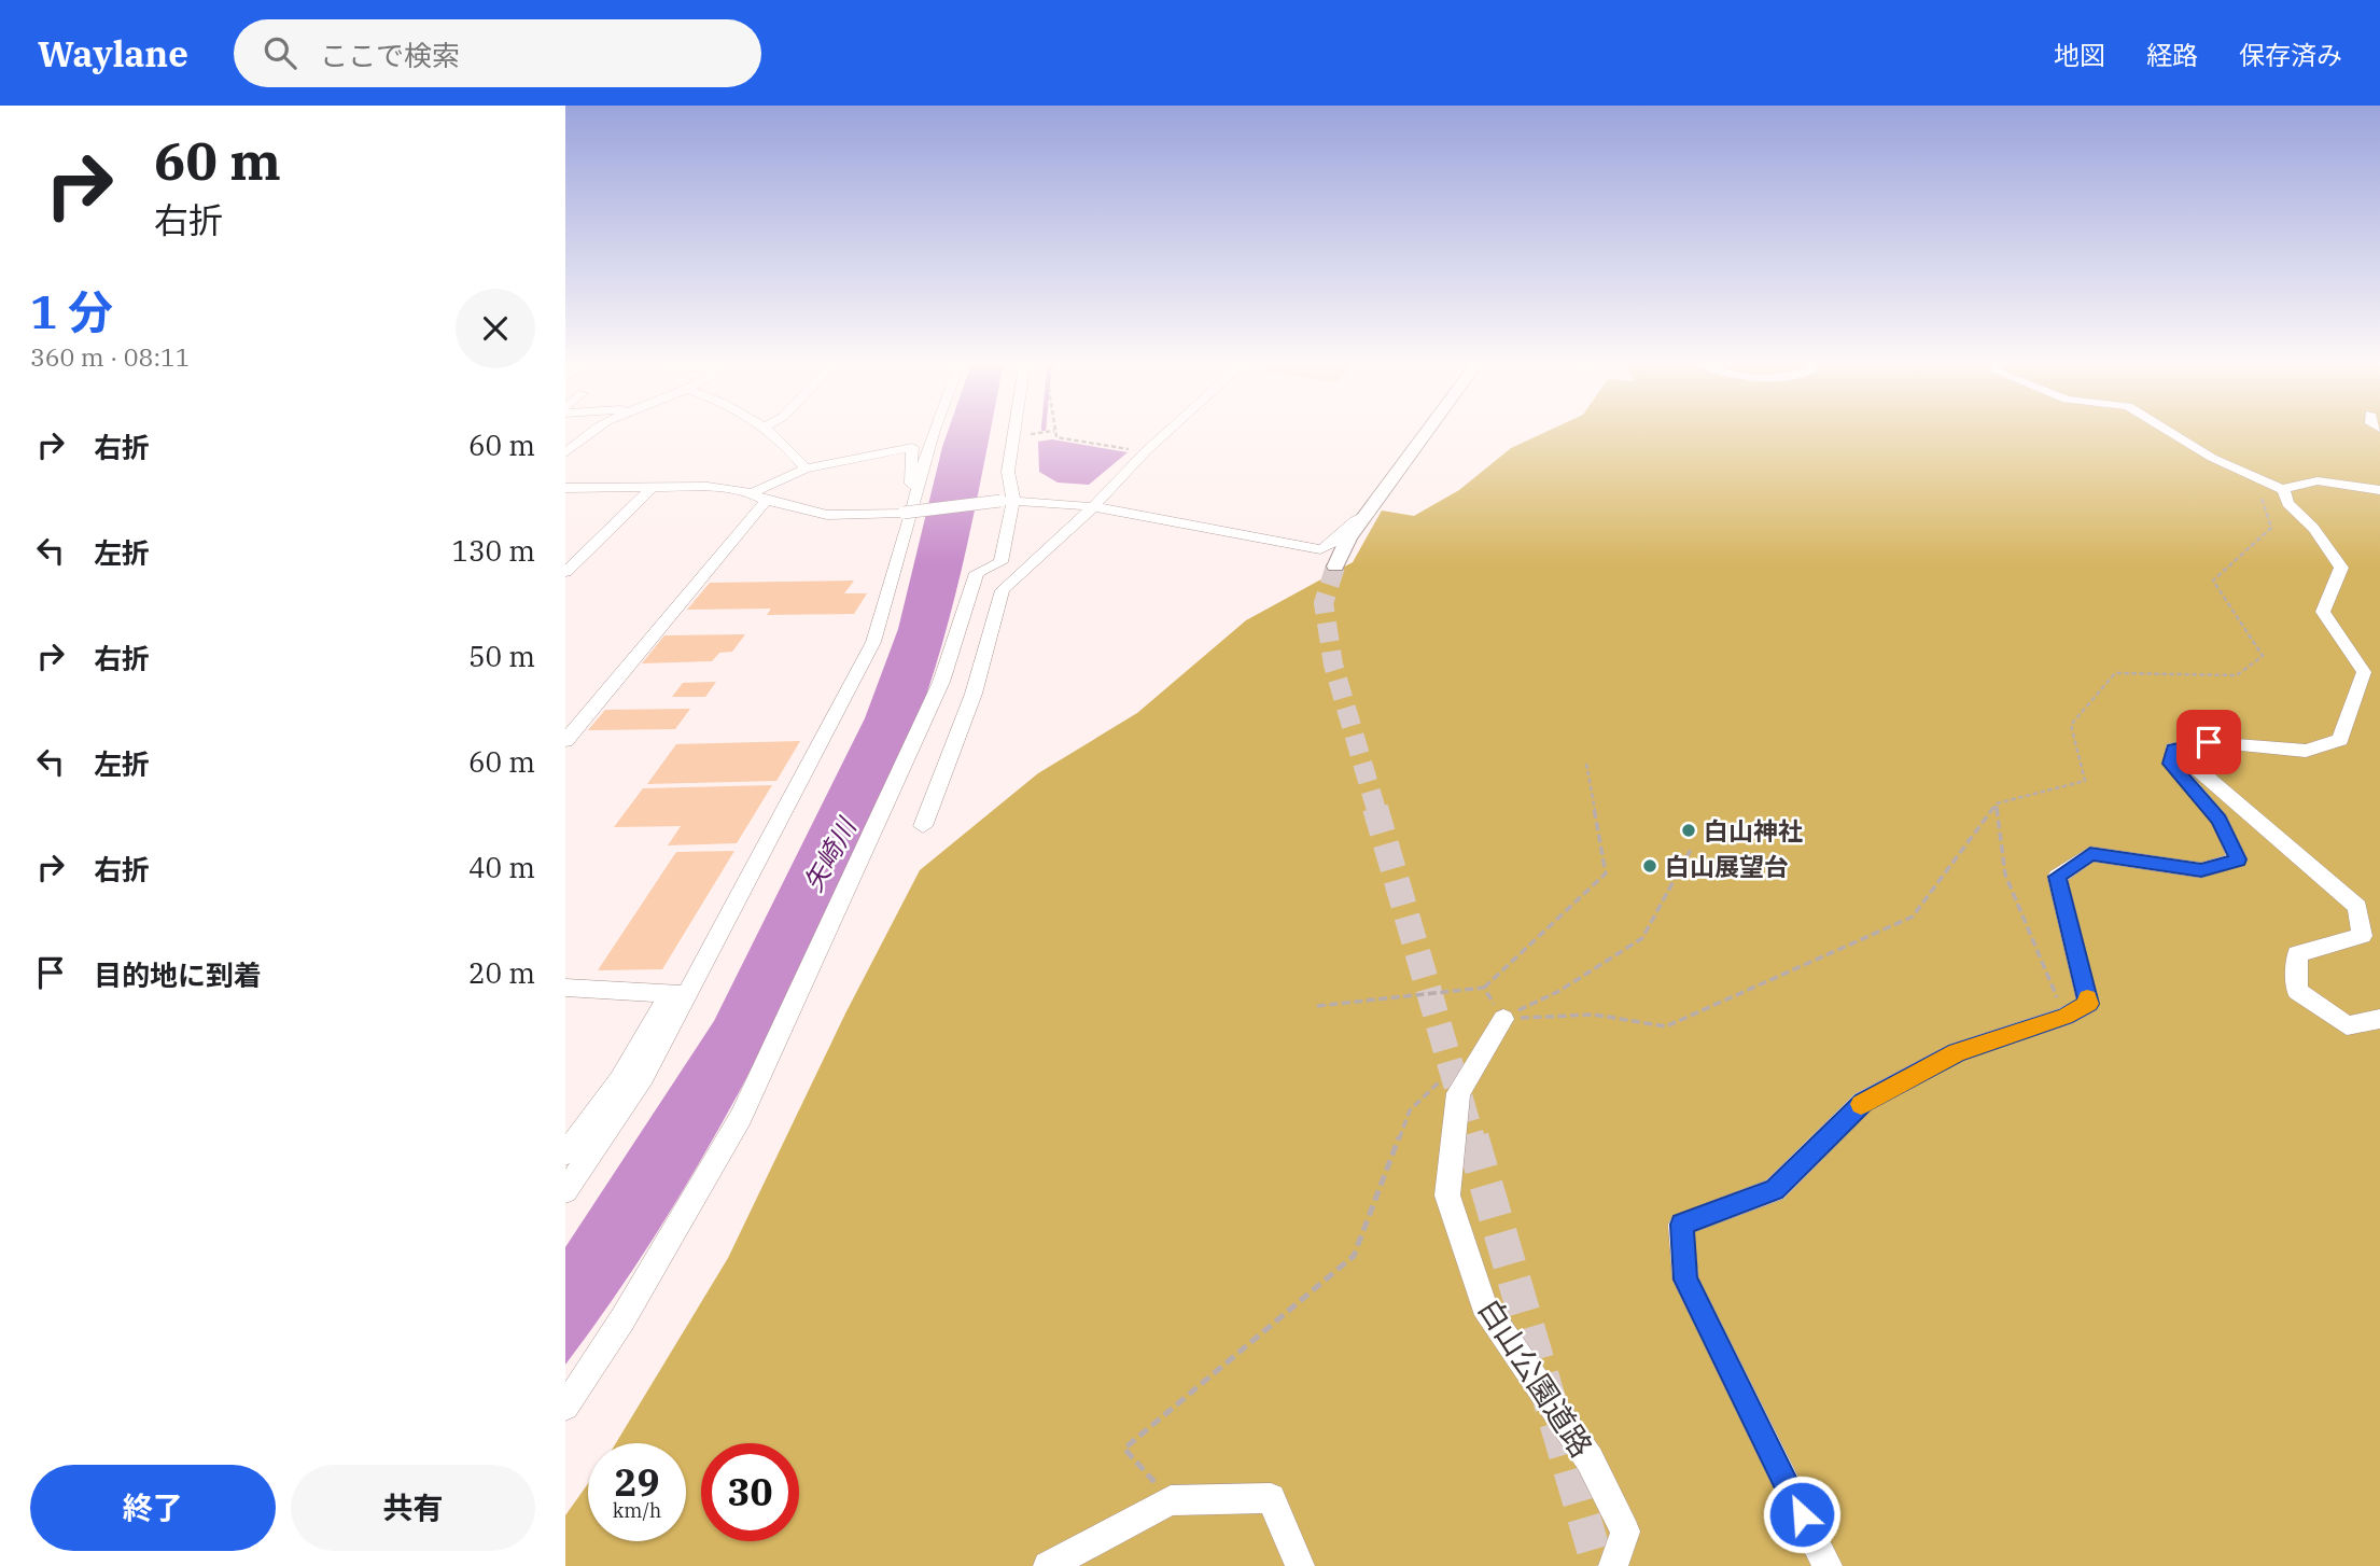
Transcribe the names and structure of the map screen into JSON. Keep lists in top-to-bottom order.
{
  "streets": {
    "street": ["白山公園道路"]
  },
  "water": ["矢崎川"],
  "places": ["白山神社", "白山展望台"],
  "page": {
    "header": "Waylane",
    "search": "ここで検索",
    "nav": ["地図", "経路", "保存済み"],
    "turn": ["60 m", "右折"],
    "heading": ["1 分", "360 m · 08:11"],
    "list": [
      {
        "name": "右折",
        "value": "60 m"
      },
      {
        "name": "左折",
        "value": "130 m"
      },
      {
        "name": "右折",
        "value": "50 m"
      },
      {
        "name": "左折",
        "value": "60 m"
      },
      {
        "name": "右折",
        "value": "40 m"
      },
      {
        "name": "目的地に到着",
        "value": "20 m"
      }
    ],
    "speed": "29 km/h",
    "limit": "30",
    "buttons": ["終了", "共有"]
  }
}
